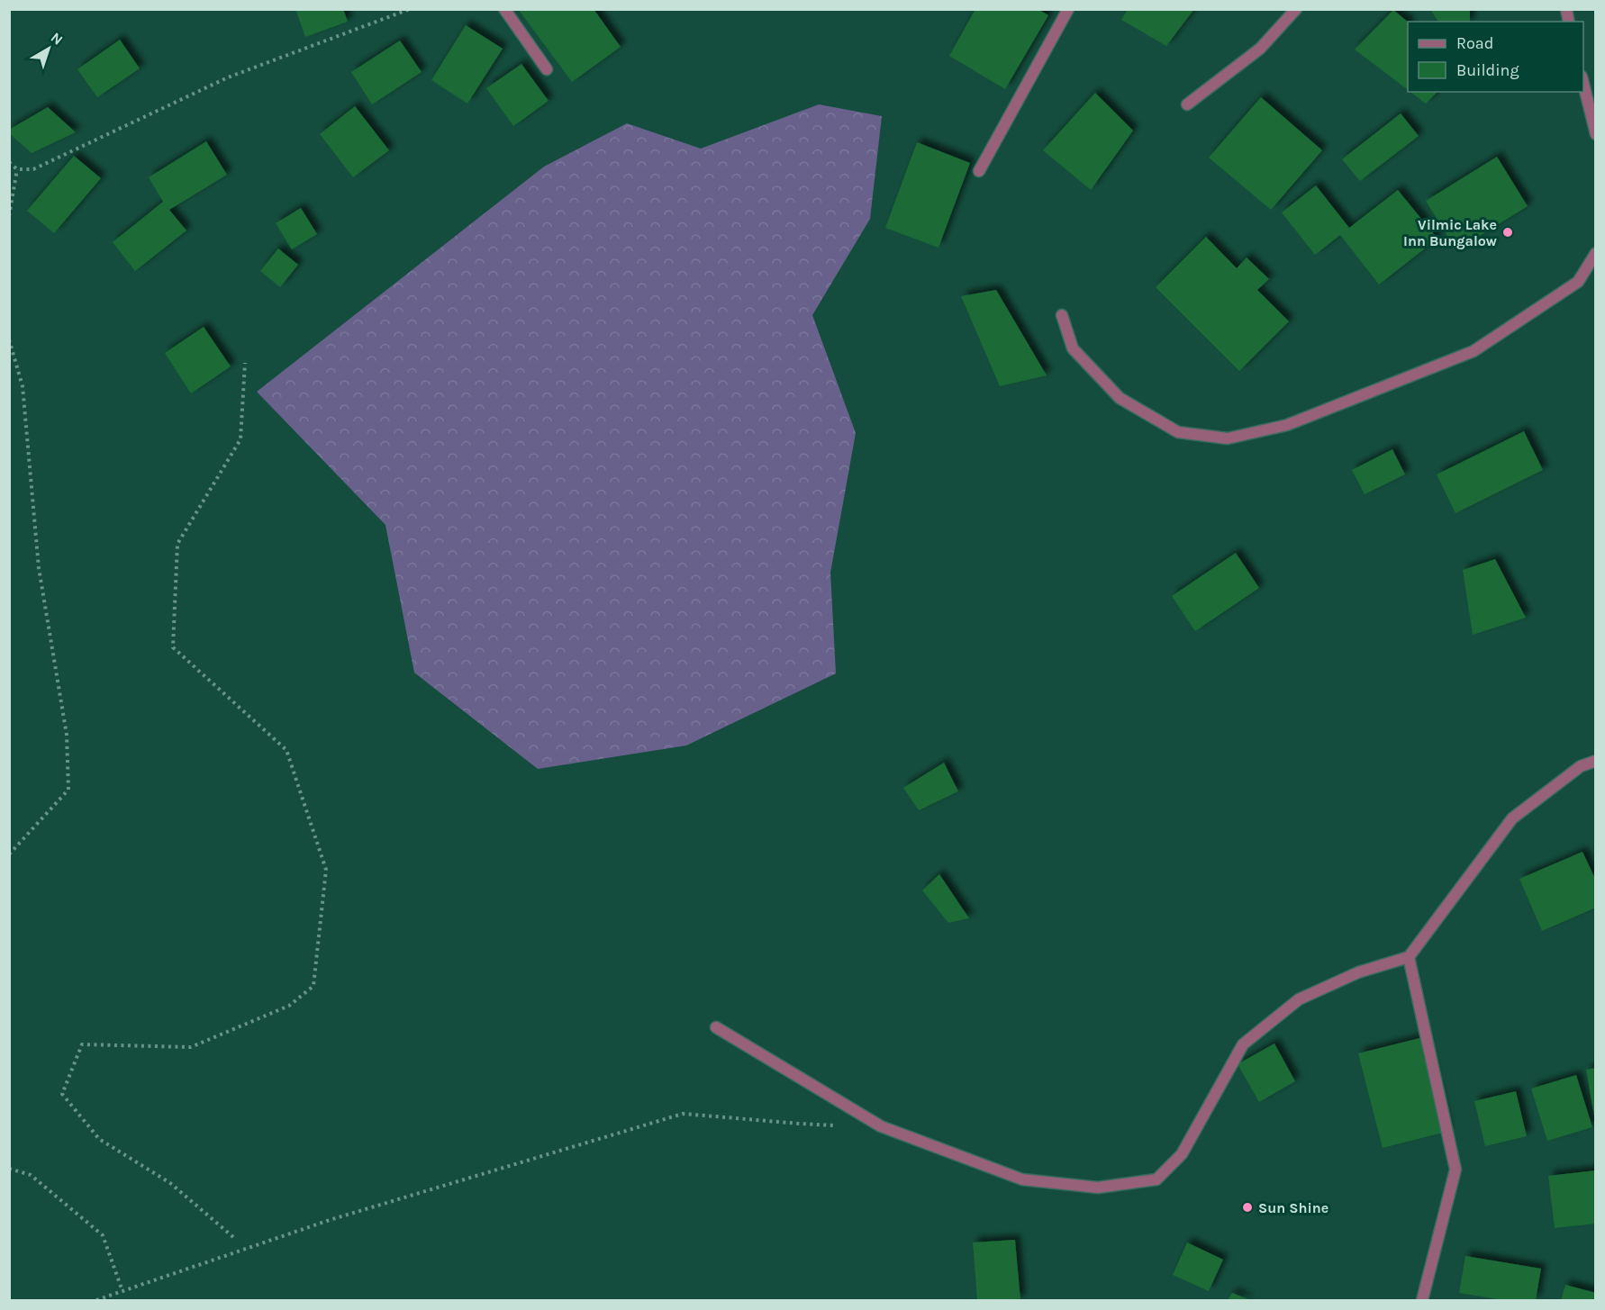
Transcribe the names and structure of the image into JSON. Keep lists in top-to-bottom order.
{
  "places": ["Vilmic Lake Inn Bungalow", "Sun Shine"],
  "legend": ["Road", "Building"],
  "north": "top right"
}
